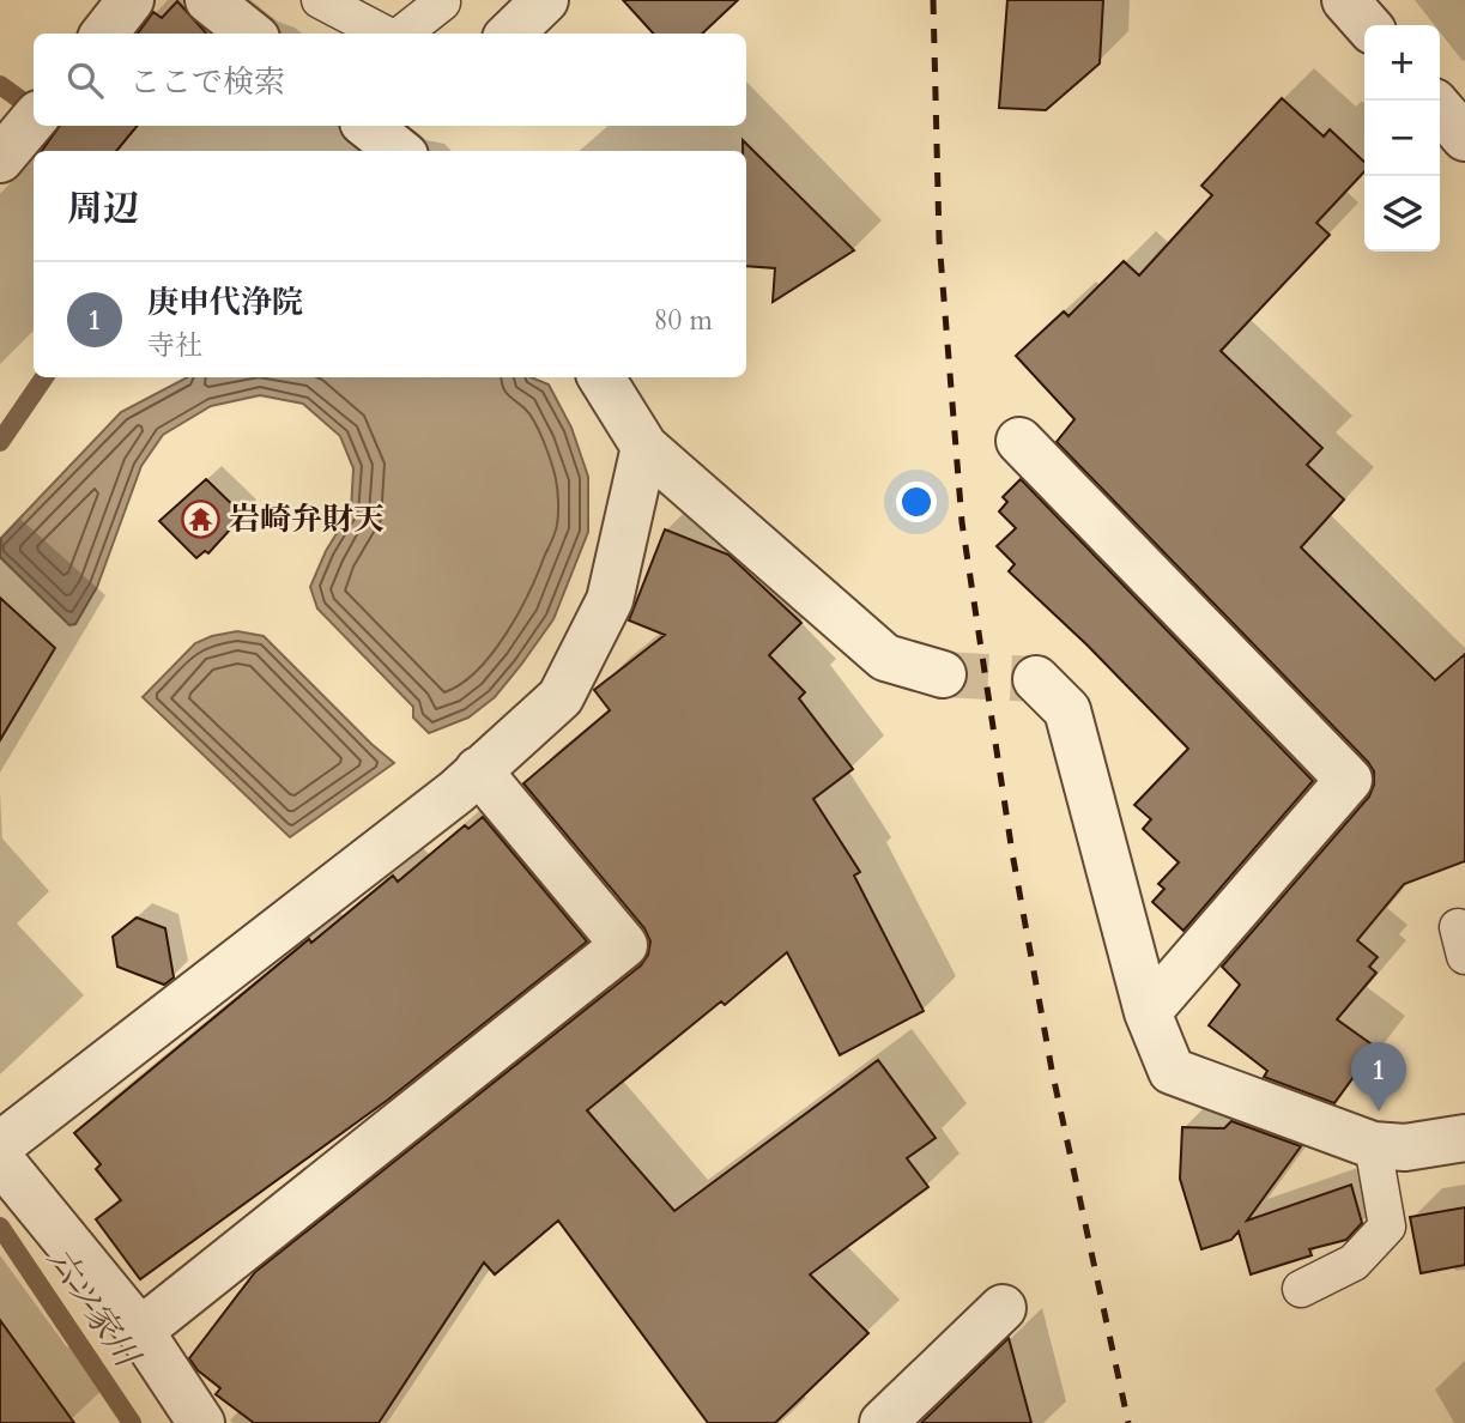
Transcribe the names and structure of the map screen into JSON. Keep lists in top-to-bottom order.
{
  "water": ["六ツ家川"],
  "places": {
    "temple": ["岩崎弁財天"]
  },
  "page": {
    "map_buttons": ["+", "−"],
    "search": "ここで検索",
    "heading": "周辺",
    "list": [
      {
        "mark": "1",
        "name": "庚申代浄院",
        "note": "寺社",
        "value": "80 m"
      }
    ],
    "pins": "1"
  }
}
